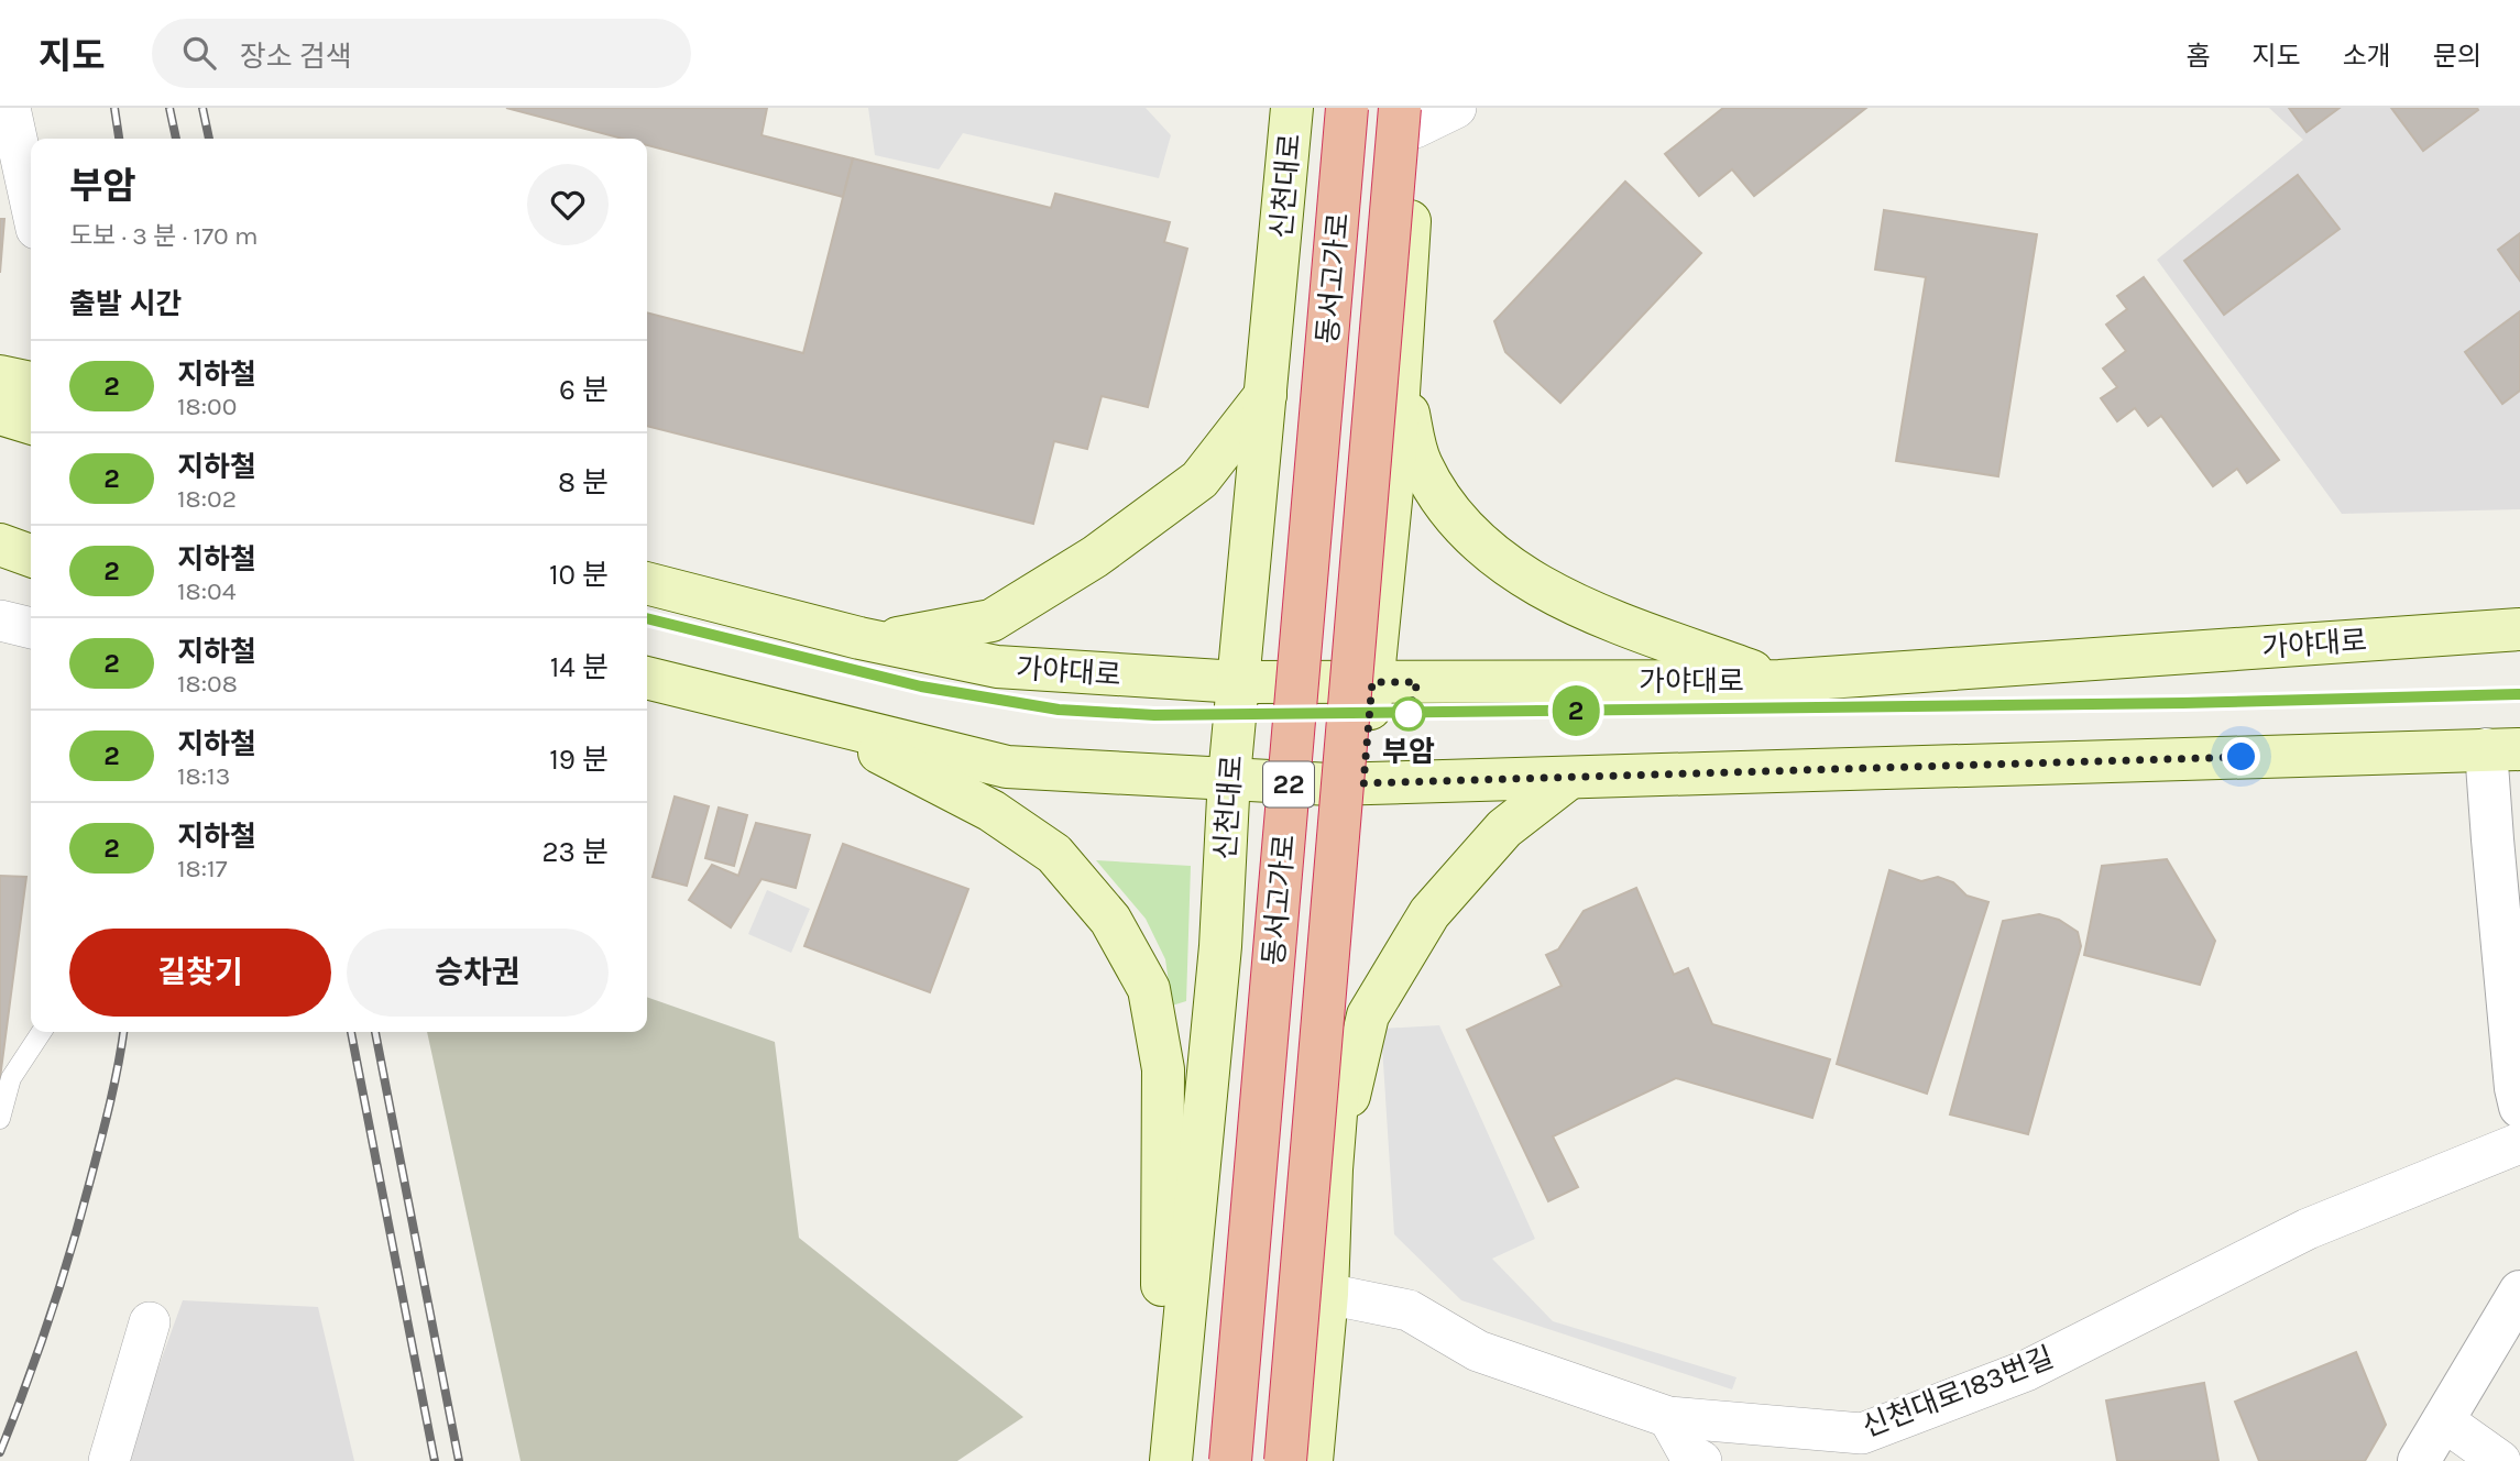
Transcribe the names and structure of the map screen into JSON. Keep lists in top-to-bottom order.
{
  "streets": {
    "highway": ["동서고가로", "22"],
    "main road": ["신천대로", "가야대로"],
    "street": ["신천대로183번길"]
  },
  "crossings": [
    ["신천대로", "가야대로"]
  ],
  "places": ["부암"],
  "lines": ["metro line 2"],
  "page": {
    "header": "지도",
    "search": "장소 검색",
    "nav": [
      "홈",
      "지도",
      "소개",
      "문의"
    ],
    "on_map": "2",
    "heading": [
      ["부암", "도보 · 3 분 · 170 m"],
      "출발 시간"
    ],
    "list": [
      {
        "mark": "2",
        "name": "지하철",
        "note": "18:00",
        "value": "6 분"
      },
      {
        "mark": "2",
        "name": "지하철",
        "note": "18:02",
        "value": "8 분"
      },
      {
        "mark": "2",
        "name": "지하철",
        "note": "18:04",
        "value": "10 분"
      },
      {
        "mark": "2",
        "name": "지하철",
        "note": "18:08",
        "value": "14 분"
      },
      {
        "mark": "2",
        "name": "지하철",
        "note": "18:13",
        "value": "19 분"
      },
      {
        "mark": "2",
        "name": "지하철",
        "note": "18:17",
        "value": "23 분"
      }
    ],
    "buttons": ["길찾기", "승차권"]
  }
}
